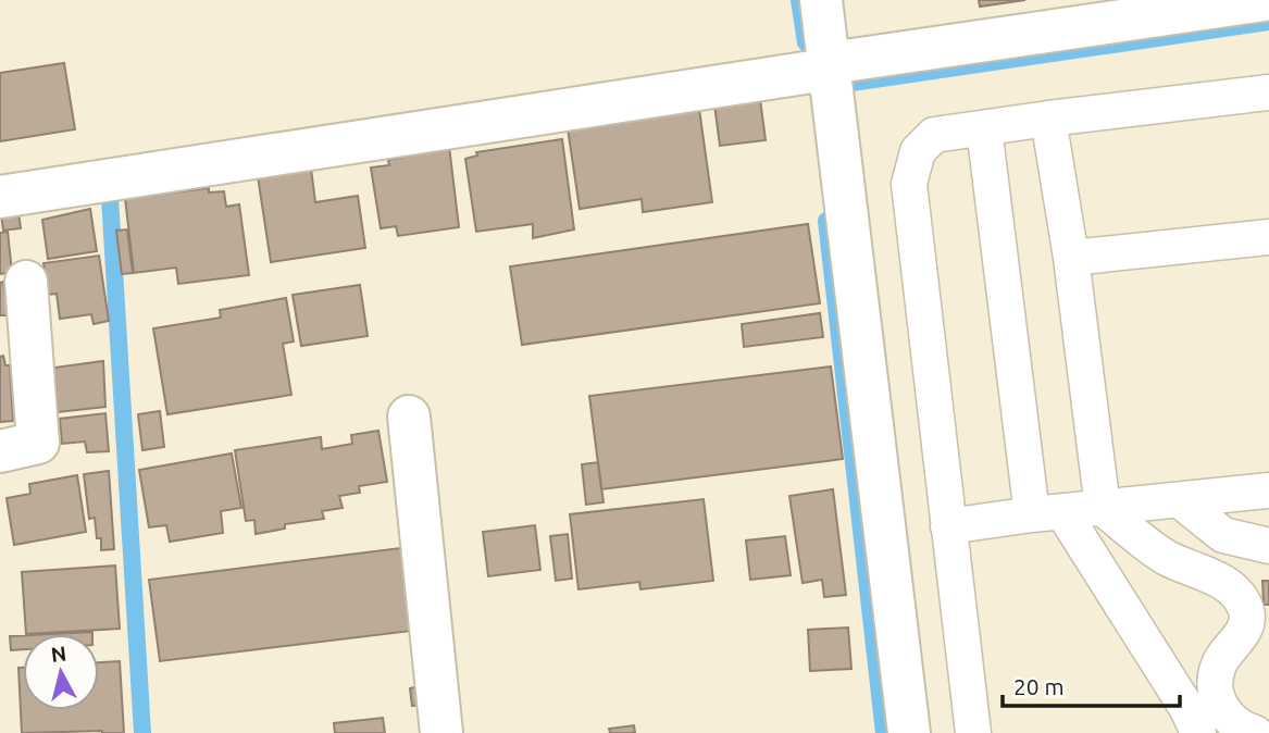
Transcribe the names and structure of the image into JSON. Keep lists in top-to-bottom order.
{
  "scale_bar": "20 m",
  "north": "top"
}
